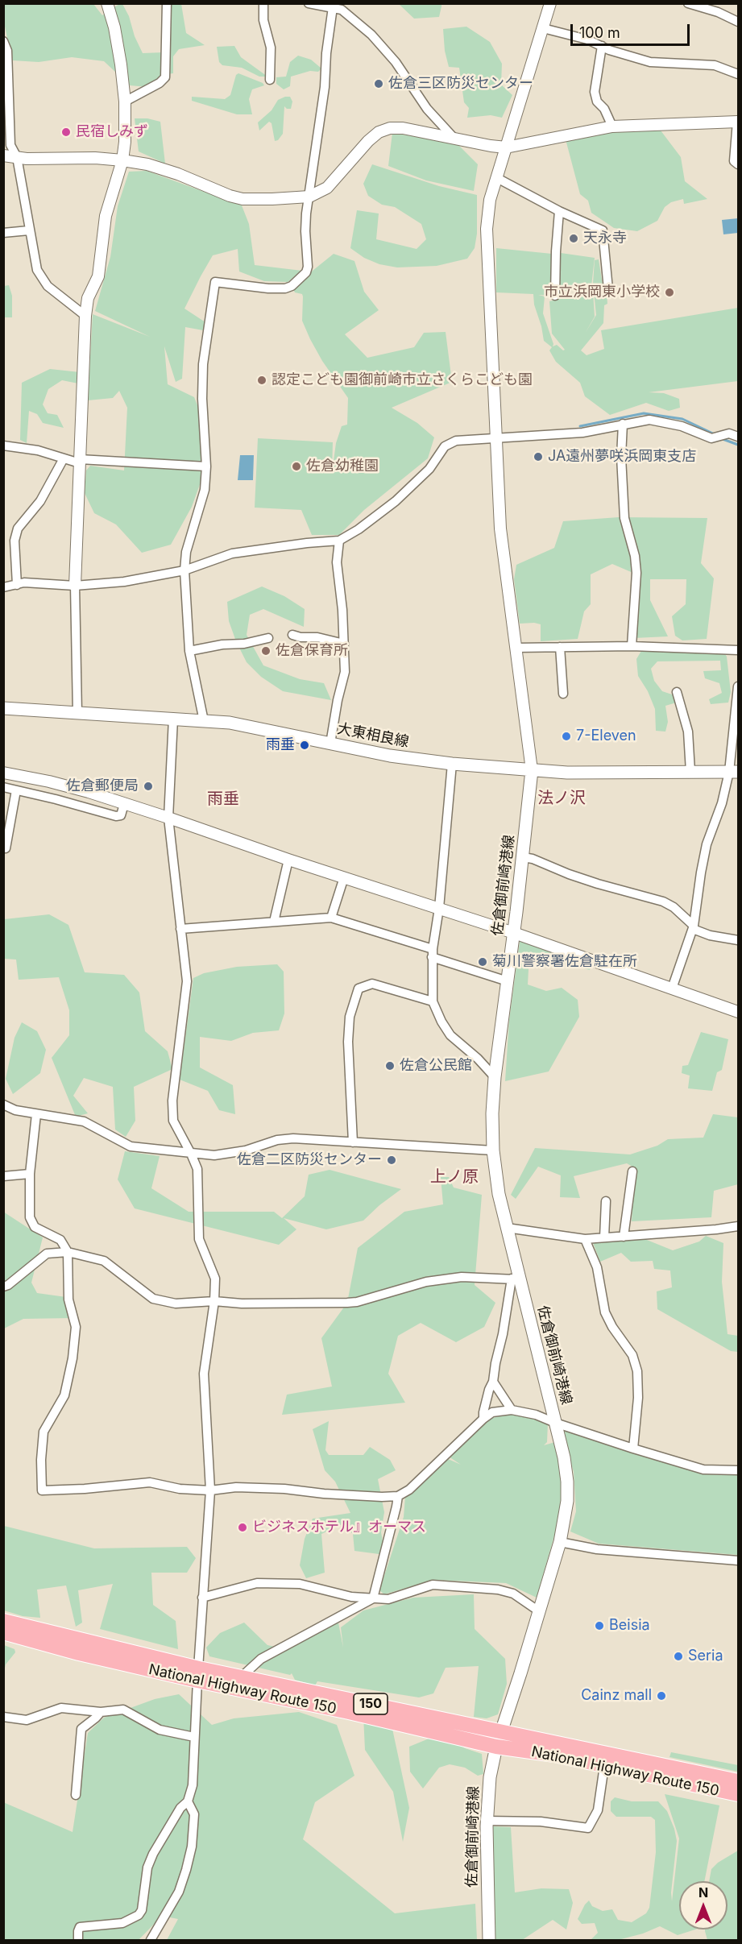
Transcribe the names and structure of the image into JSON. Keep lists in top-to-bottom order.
{
  "streets": {
    "highway": ["National Highway Route 150", "150"],
    "main road": ["大東相良線", "佐倉御前崎港線"]
  },
  "crossings": [
    ["大東相良線", "佐倉御前崎港線"],
    ["佐倉御前崎港線", "National Highway Route 150"]
  ],
  "districts": ["法ノ沢", "雨垂", "上ノ原"],
  "places": [
    "佐倉三区防災センター",
    "民宿しみず",
    "天永寺",
    "市立浜岡東小学校",
    "認定こども園御前崎市立さくらこども園",
    "JA遠州夢咲浜岡東支店",
    "佐倉幼稚園",
    "佐倉保育所",
    "7-Eleven",
    "雨垂",
    "佐倉郵便局",
    "菊川警察署佐倉駐在所",
    "佐倉公民館",
    "佐倉二区防災センター",
    "ビジネスホテル』オーマス",
    "Beisia",
    "Seria",
    "Cainz mall"
  ],
  "scale_bar": "100 m",
  "north": "top"
}
